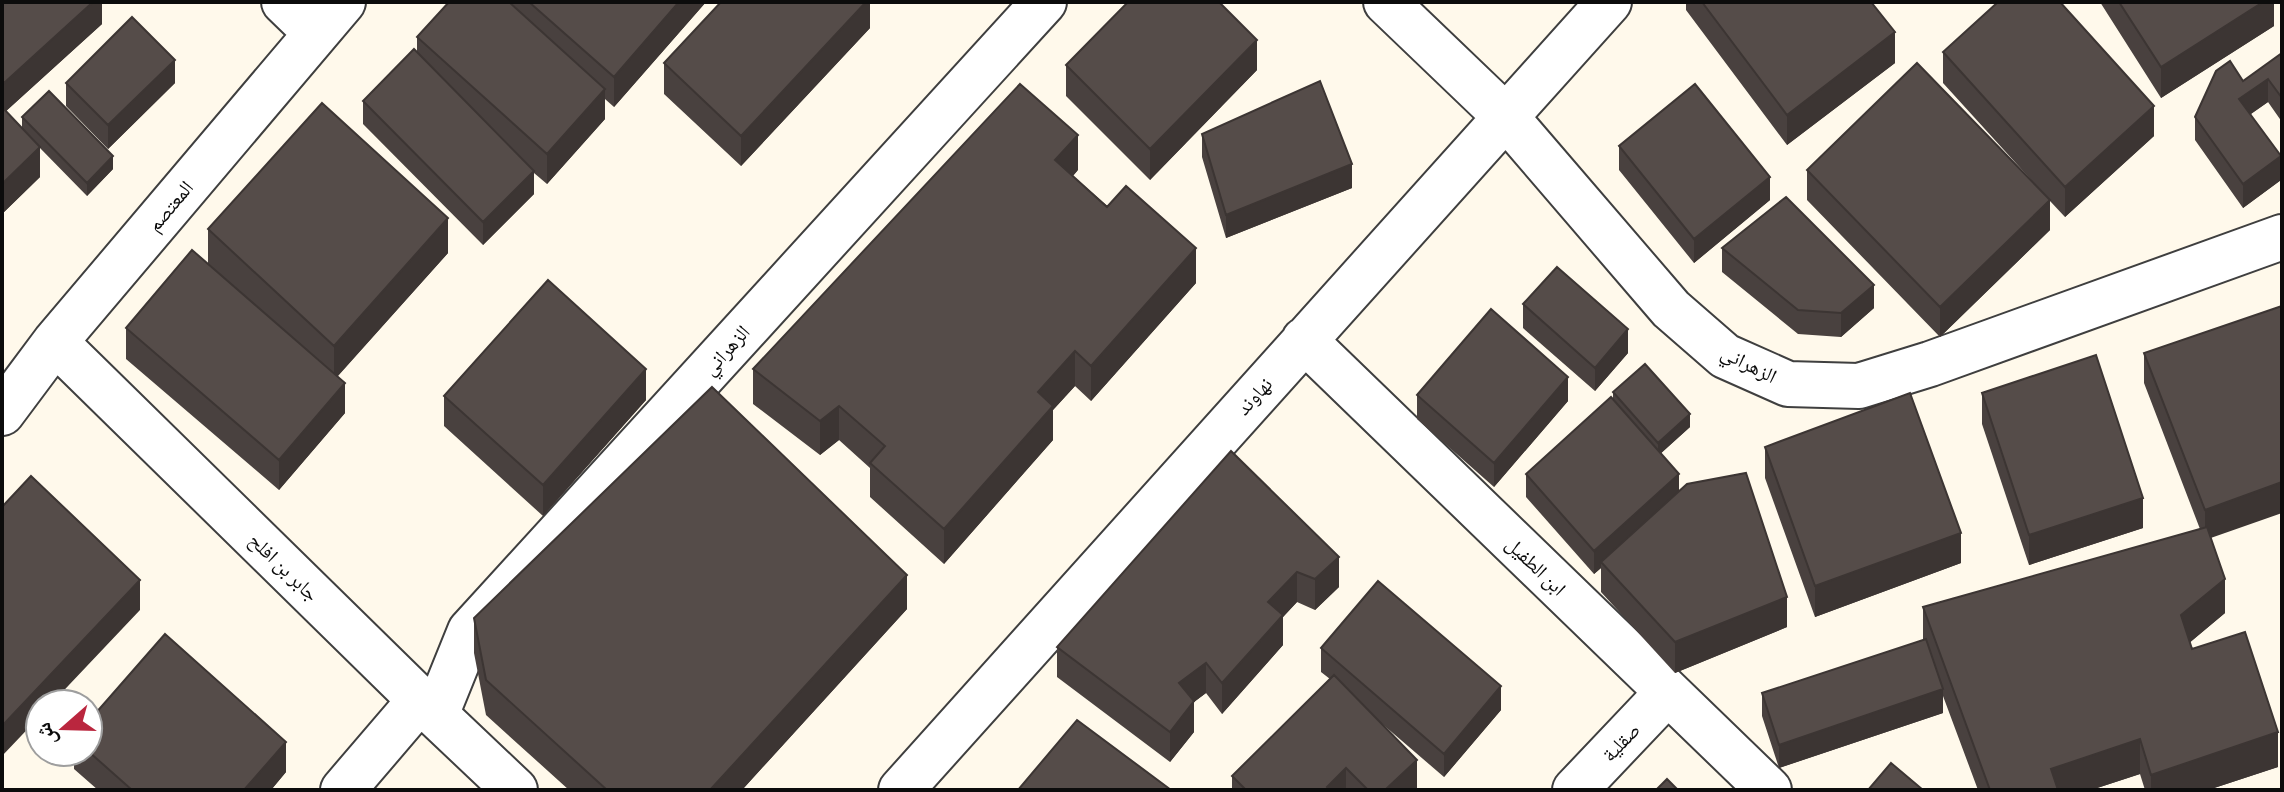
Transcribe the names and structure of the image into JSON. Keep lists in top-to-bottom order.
{
  "streets": {
    "street": [
      "المعتصم",
      "الزهراني",
      "نهاوند",
      "ابن الطفيل",
      "جابر بن افلح",
      "صقلية"
    ]
  },
  "crossings": [
    ["المعتصم", "جابر بن افلح"],
    ["الزهراني", "نهاوند"],
    ["الزهراني", "جابر بن افلح"],
    ["نهاوند", "ابن الطفيل"],
    ["ابن الطفيل", "صقلية"]
  ],
  "north": "left"
}
